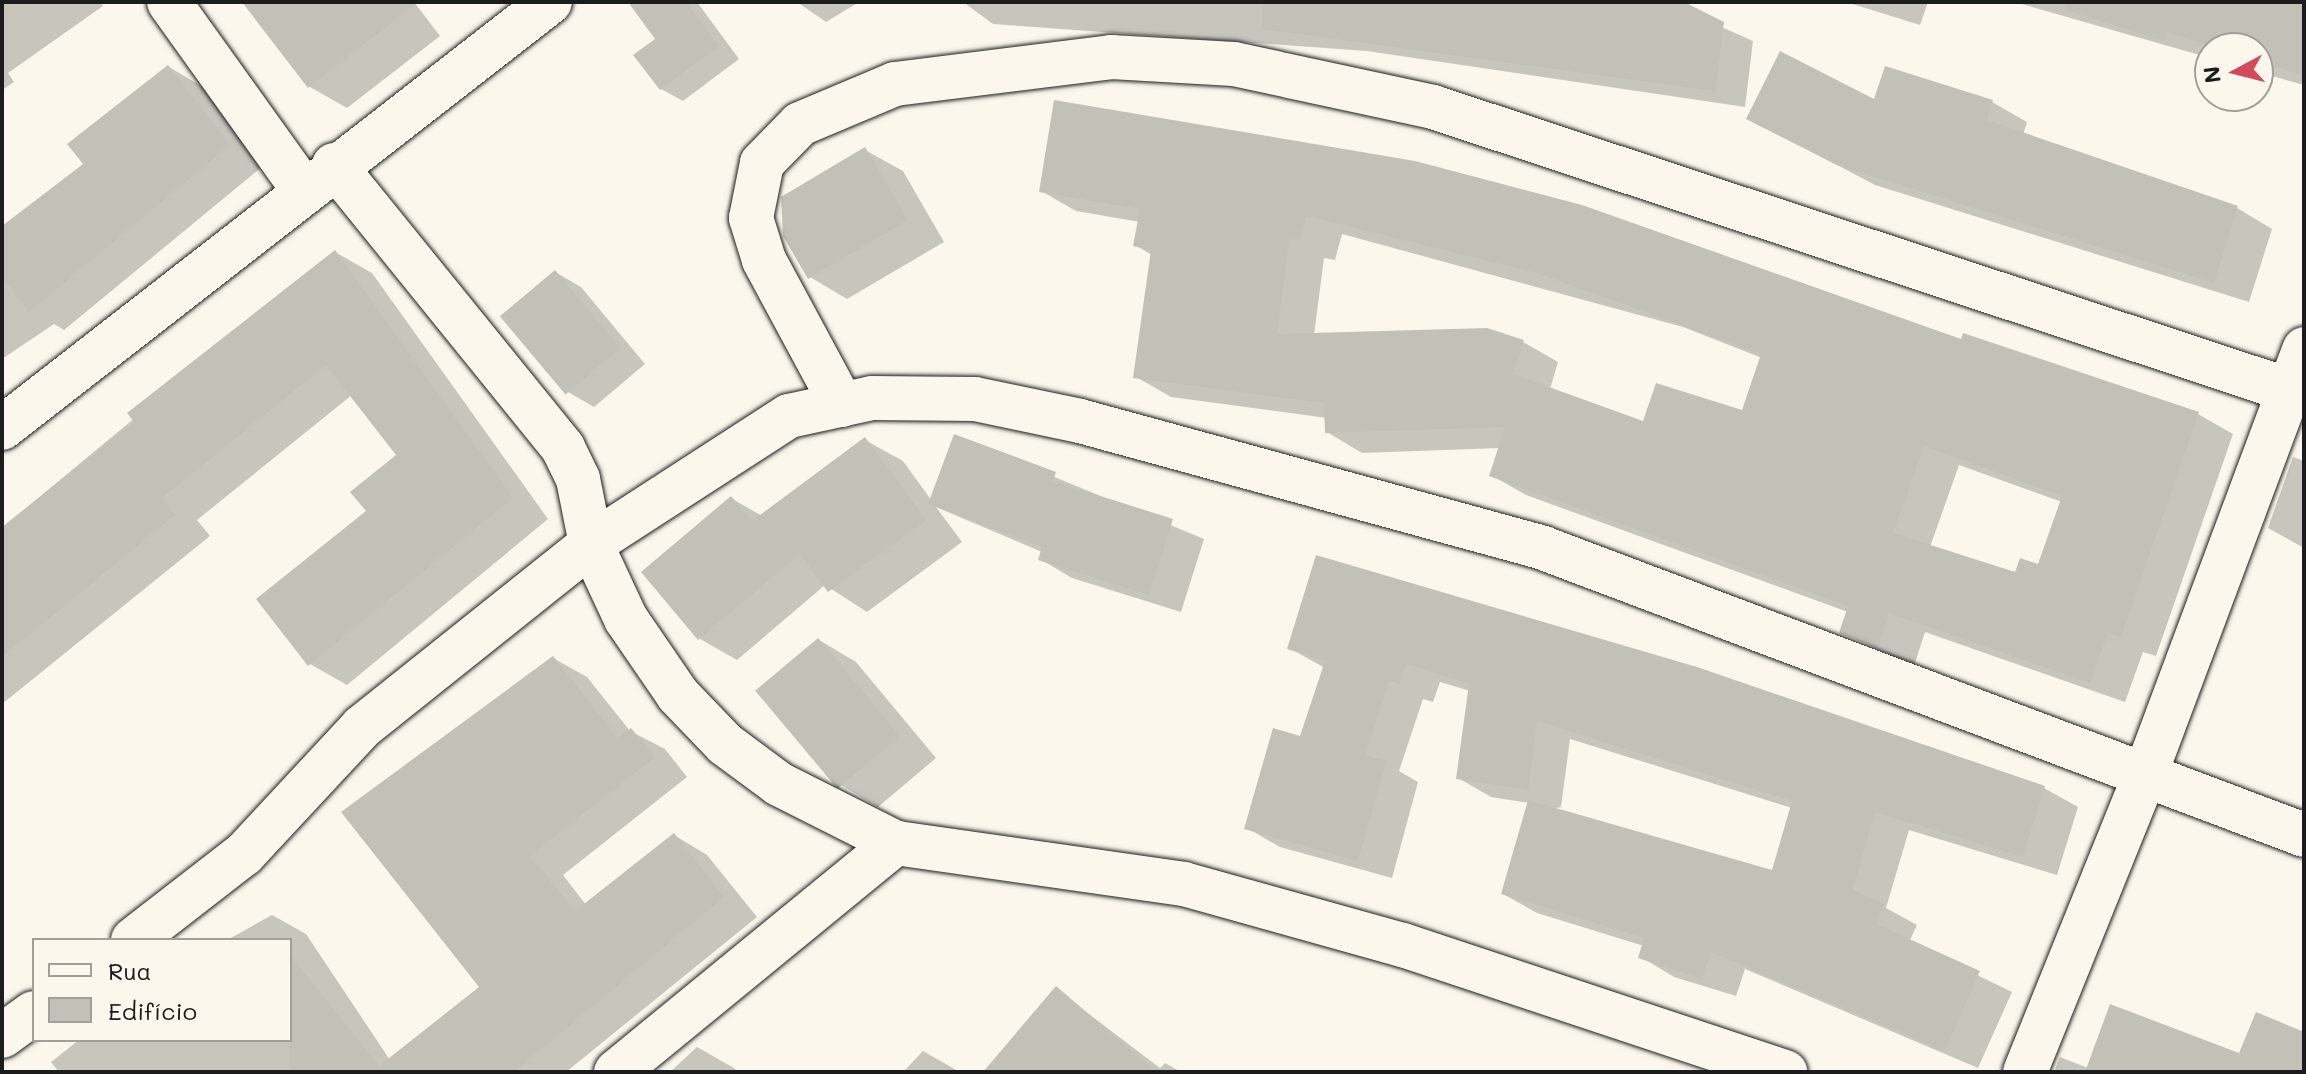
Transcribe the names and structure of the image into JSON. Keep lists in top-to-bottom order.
{
  "legend": ["Rua", "Edifício"],
  "north": "left"
}
